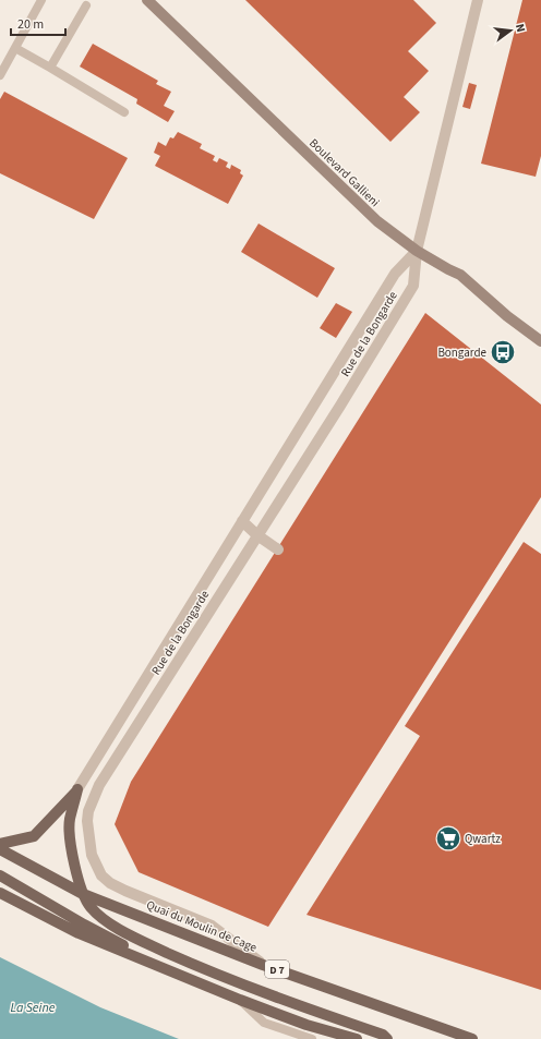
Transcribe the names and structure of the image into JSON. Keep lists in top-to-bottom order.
{
  "streets": {
    "main road": ["Boulevard Gallieni", "Quai du Moulin de Cage", "D 7"],
    "street": ["Rue de la Bongarde"]
  },
  "crossings": [
    ["Boulevard Gallieni", "Rue de la Bongarde"],
    ["Rue de la Bongarde", "Quai du Moulin de Cage"]
  ],
  "water": ["La Seine"],
  "places": {
    "bus stop": ["Bongarde"],
    "supermarket": ["Qwartz"]
  },
  "scale_bar": "20 m",
  "north": "right"
}
